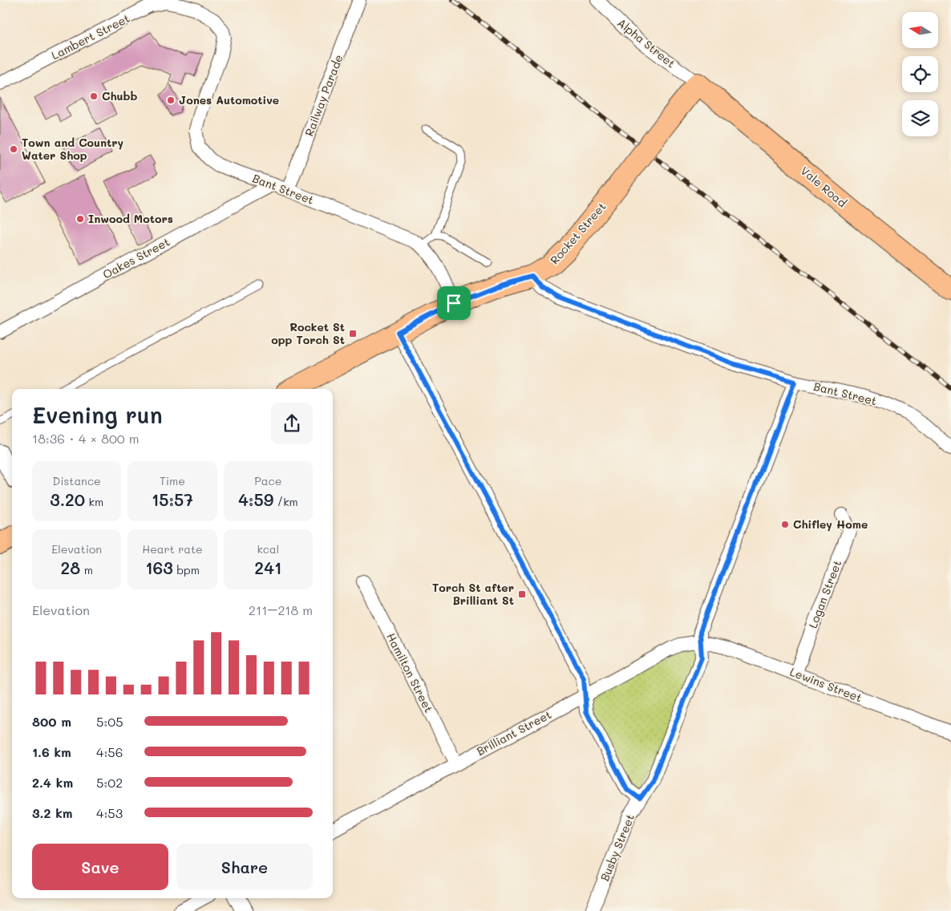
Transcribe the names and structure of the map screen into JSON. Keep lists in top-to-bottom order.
{
  "streets": {
    "main road": ["Vale Road", "Rocket Street"],
    "street": [
      "Lambert Street",
      "Alpha Street",
      "Railway Parade",
      "Bant Street",
      "Oakes Street",
      "Logan Street",
      "Hamilton Street",
      "Lewins Street",
      "Brilliant Street",
      "Busby Street"
    ]
  },
  "crossings": [
    ["Lambert Street", "Bant Street"],
    ["Alpha Street", "Vale Road"],
    ["Alpha Street", "Rocket Street"],
    ["Railway Parade", "Bant Street"],
    ["Vale Road", "Rocket Street"],
    ["Bant Street", "Rocket Street"],
    ["Bant Street", "Oakes Street"],
    ["Bant Street", "Busby Street"],
    ["Logan Street", "Lewins Street"],
    ["Hamilton Street", "Brilliant Street"],
    ["Lewins Street", "Brilliant Street"],
    ["Lewins Street", "Busby Street"],
    ["Brilliant Street", "Busby Street"]
  ],
  "places": {
    "other": [
      "Chubb",
      "Jones Automotive",
      "Town and Country Water Shop",
      "Inwood Motors",
      "Chifley Home"
    ],
    "transit": ["Rocket St opp Torch St", "Torch St after Brilliant St"]
  },
  "north": "left",
  "page": {
    "heading": ["Evening run", "18:36 · 4 × 800 m"],
    "stats": [
      ["Distance", "3.20 km"],
      ["Time", "15:57"],
      ["Pace", "4:59 /km"],
      ["Elevation", "28 m"],
      ["Heart rate", "163 bpm"],
      ["kcal", "241"]
    ],
    "chart": ["Elevation", "211–218 m"],
    "list": [
      {
        "name": "800 m",
        "note": "5:05"
      },
      {
        "name": "1.6 km",
        "note": "4:56"
      },
      {
        "name": "2.4 km",
        "note": "5:02"
      },
      {
        "name": "3.2 km",
        "note": "4:53"
      }
    ],
    "buttons": ["Save", "Share"]
  }
}
